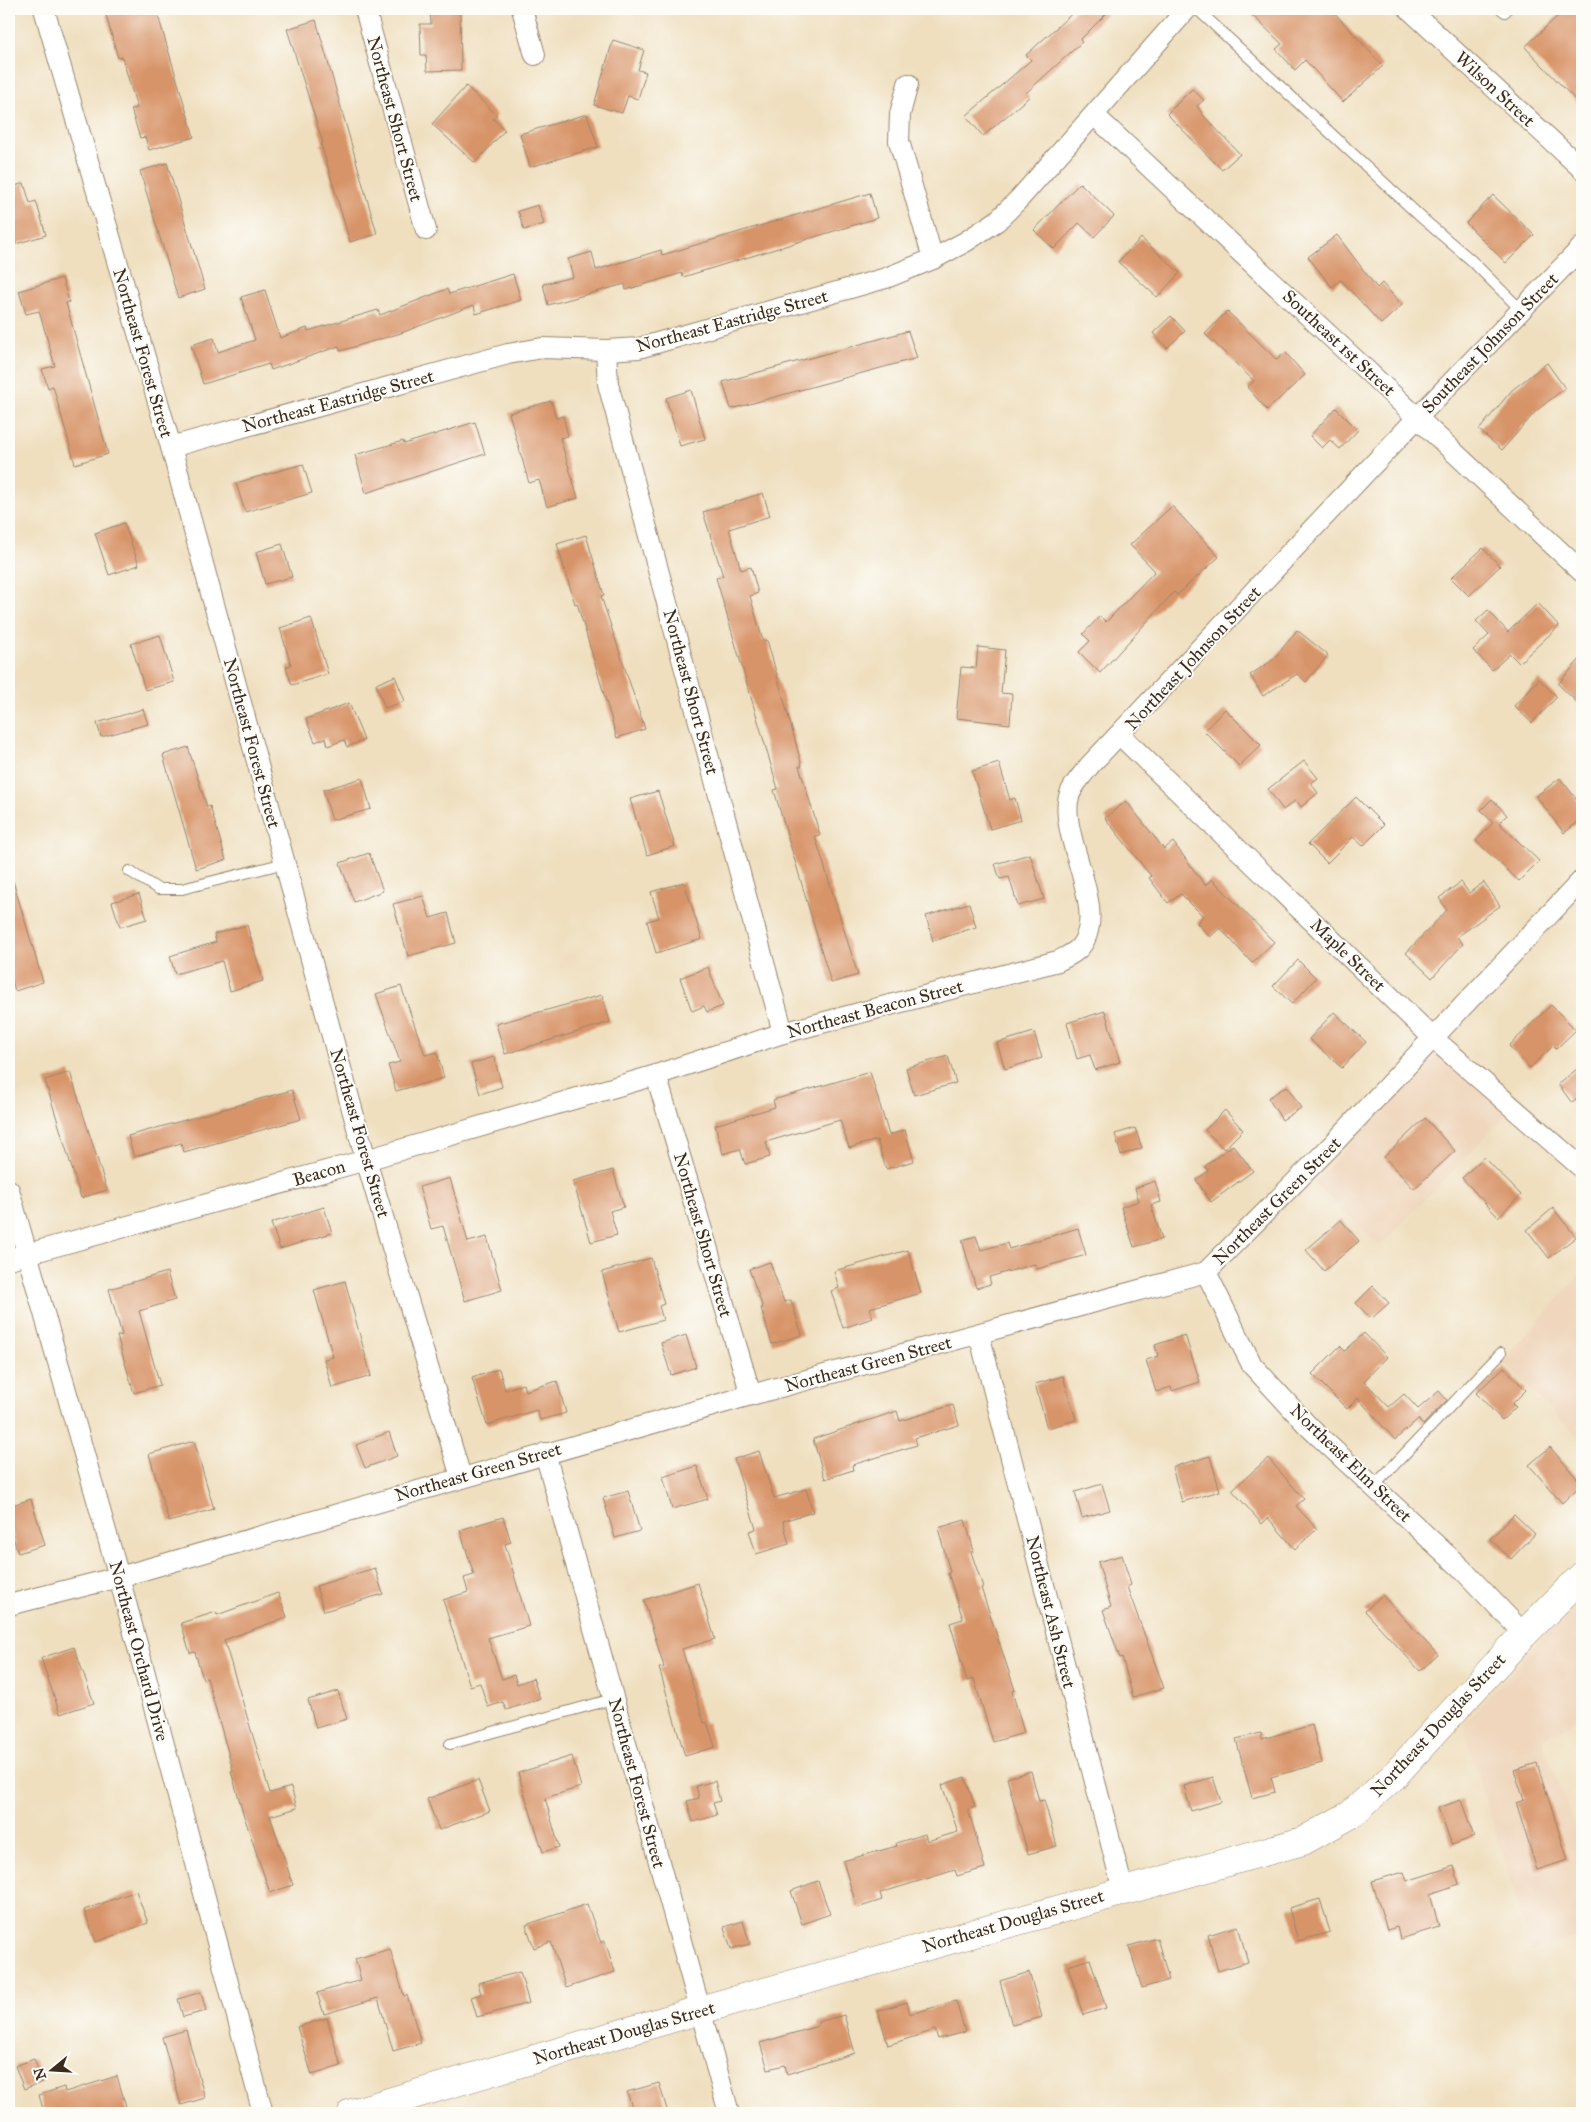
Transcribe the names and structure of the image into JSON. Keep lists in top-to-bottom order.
{
  "streets": {
    "main road": ["Northeast Douglas Street"],
    "street": [
      "Wilson Street",
      "Northeast Short Street",
      "Northeast Eastridge Street",
      "Southeast 1st Street",
      "Southeast Johnson Street",
      "Northeast Forest Street",
      "Northeast Johnson Street",
      "Maple Street",
      "Northeast Beacon Street",
      "Beacon",
      "Northeast Green Street",
      "Northeast Elm Street",
      "Northeast Ash Street",
      "Northeast Orchard Drive"
    ]
  },
  "crossings": [
    ["Northeast Short Street", "Northeast Eastridge Street"],
    ["Northeast Short Street", "Northeast Beacon Street"],
    ["Northeast Short Street", "Beacon"],
    ["Northeast Short Street", "Northeast Green Street"],
    ["Northeast Eastridge Street", "Southeast 1st Street"],
    ["Northeast Eastridge Street", "Northeast Forest Street"],
    ["Southeast 1st Street", "Southeast Johnson Street"],
    ["Southeast 1st Street", "Northeast Johnson Street"],
    ["Southeast Johnson Street", "Northeast Johnson Street"],
    ["Northeast Forest Street", "Beacon"],
    ["Northeast Forest Street", "Northeast Green Street"],
    ["Northeast Forest Street", "Northeast Douglas Street"],
    ["Northeast Johnson Street", "Maple Street"],
    ["Northeast Johnson Street", "Northeast Beacon Street"],
    ["Maple Street", "Northeast Green Street"],
    ["Northeast Beacon Street", "Beacon"],
    ["Beacon", "Northeast Orchard Drive"],
    ["Northeast Green Street", "Northeast Elm Street"],
    ["Northeast Green Street", "Northeast Ash Street"],
    ["Northeast Green Street", "Northeast Orchard Drive"],
    ["Northeast Elm Street", "Northeast Douglas Street"],
    ["Northeast Ash Street", "Northeast Douglas Street"]
  ],
  "north": "left"
}
